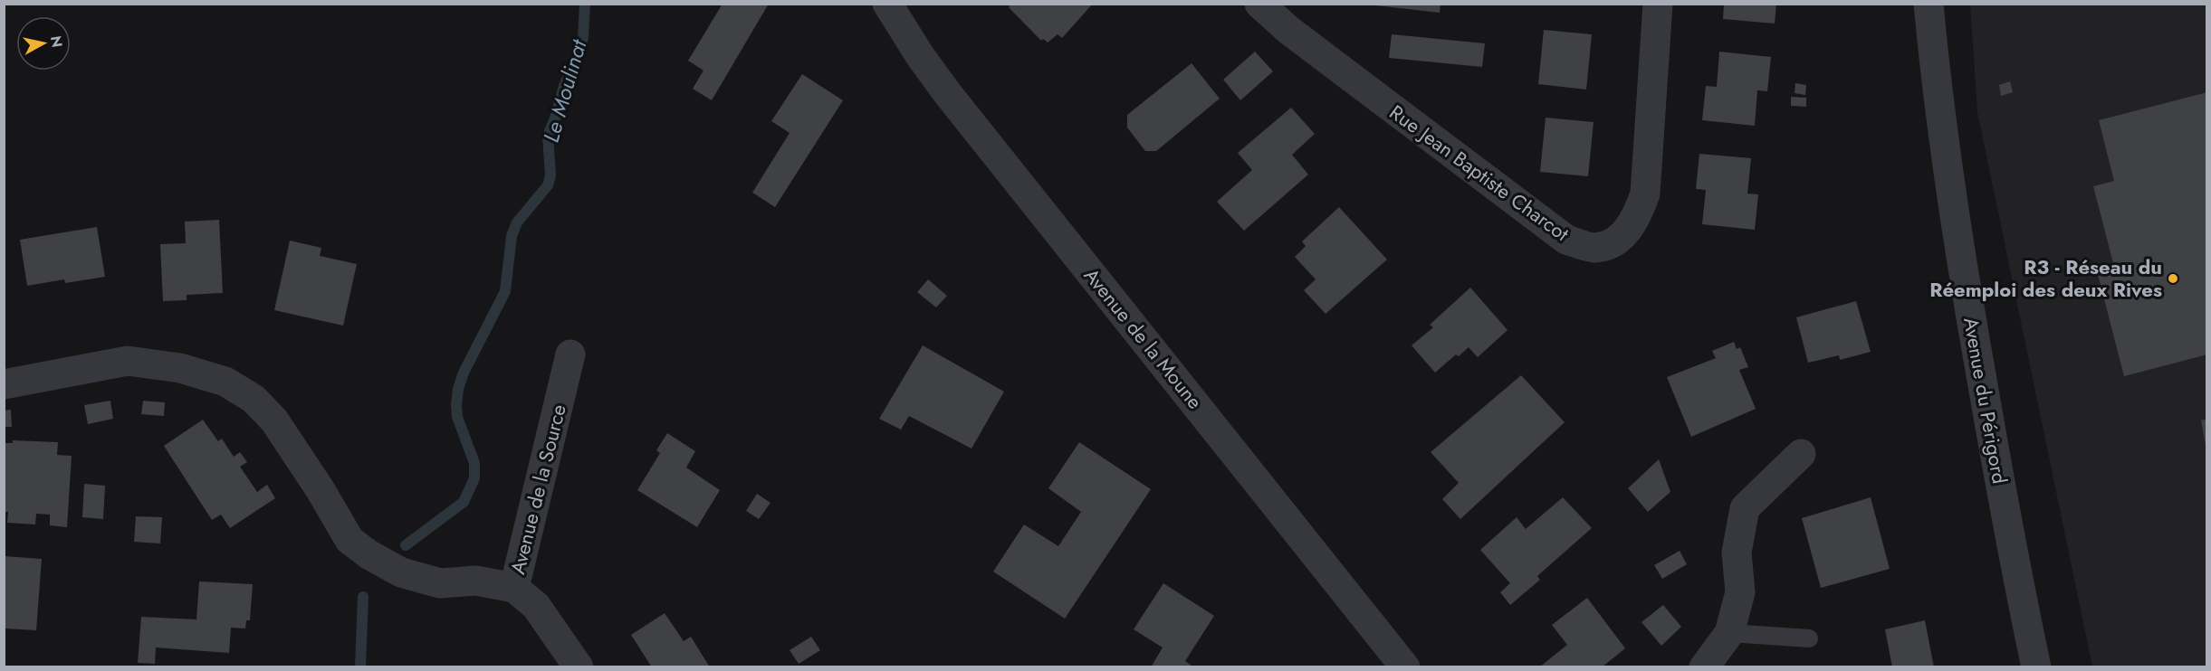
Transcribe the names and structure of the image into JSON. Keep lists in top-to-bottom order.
{
  "streets": {
    "street": [
      "Rue Jean Baptiste Charcot",
      "Avenue de la Moune",
      "Avenue du Périgord",
      "Avenue de la Source"
    ]
  },
  "water": ["Le Moulinat"],
  "places": ["R3 - Réseau du Réemploi des deux Rives"],
  "north": "right"
}
